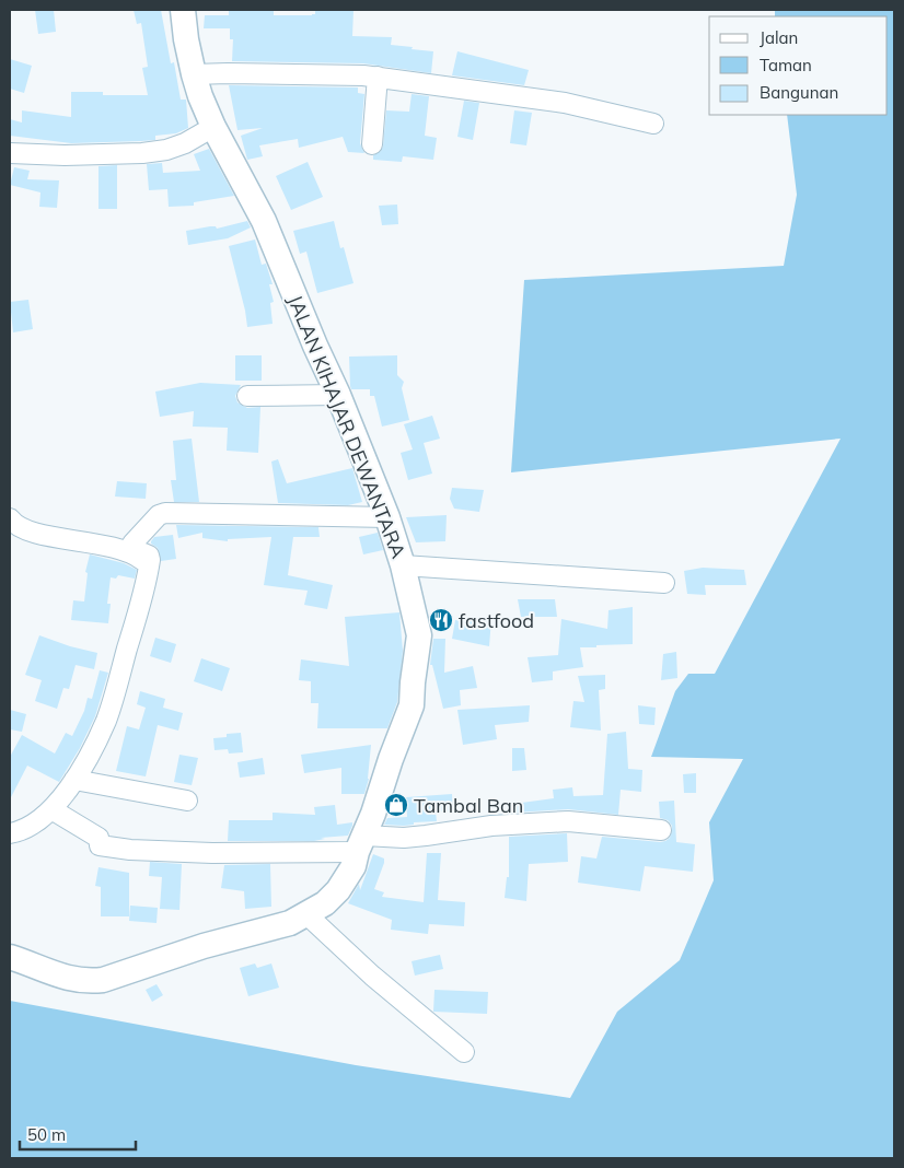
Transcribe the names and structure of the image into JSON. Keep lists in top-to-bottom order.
{
  "streets": {
    "main road": ["JALAN KIHAJAR DEWANTARA"]
  },
  "places": {
    "restaurant": ["fastfood"],
    "shop": ["Tambal Ban"]
  },
  "legend": ["Jalan", "Taman", "Bangunan"],
  "scale_bar": "50 m"
}
